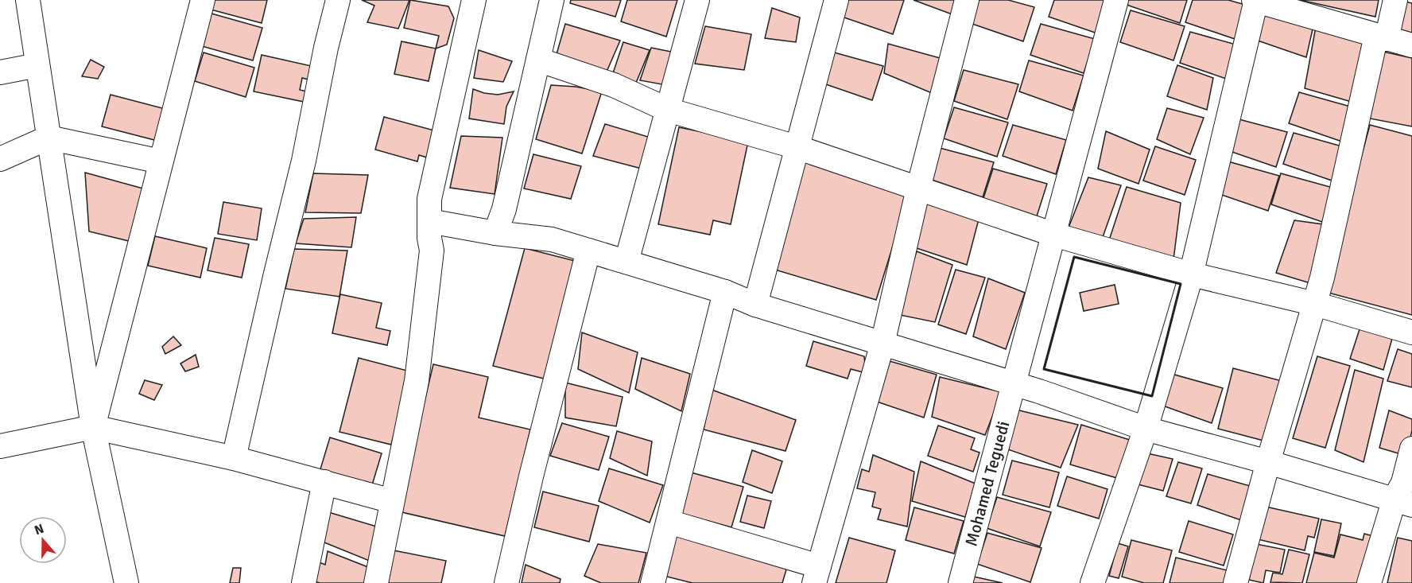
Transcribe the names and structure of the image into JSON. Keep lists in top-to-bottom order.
{
  "streets": {
    "street": ["Mohamed Teguedi"]
  },
  "north": "top"
}
